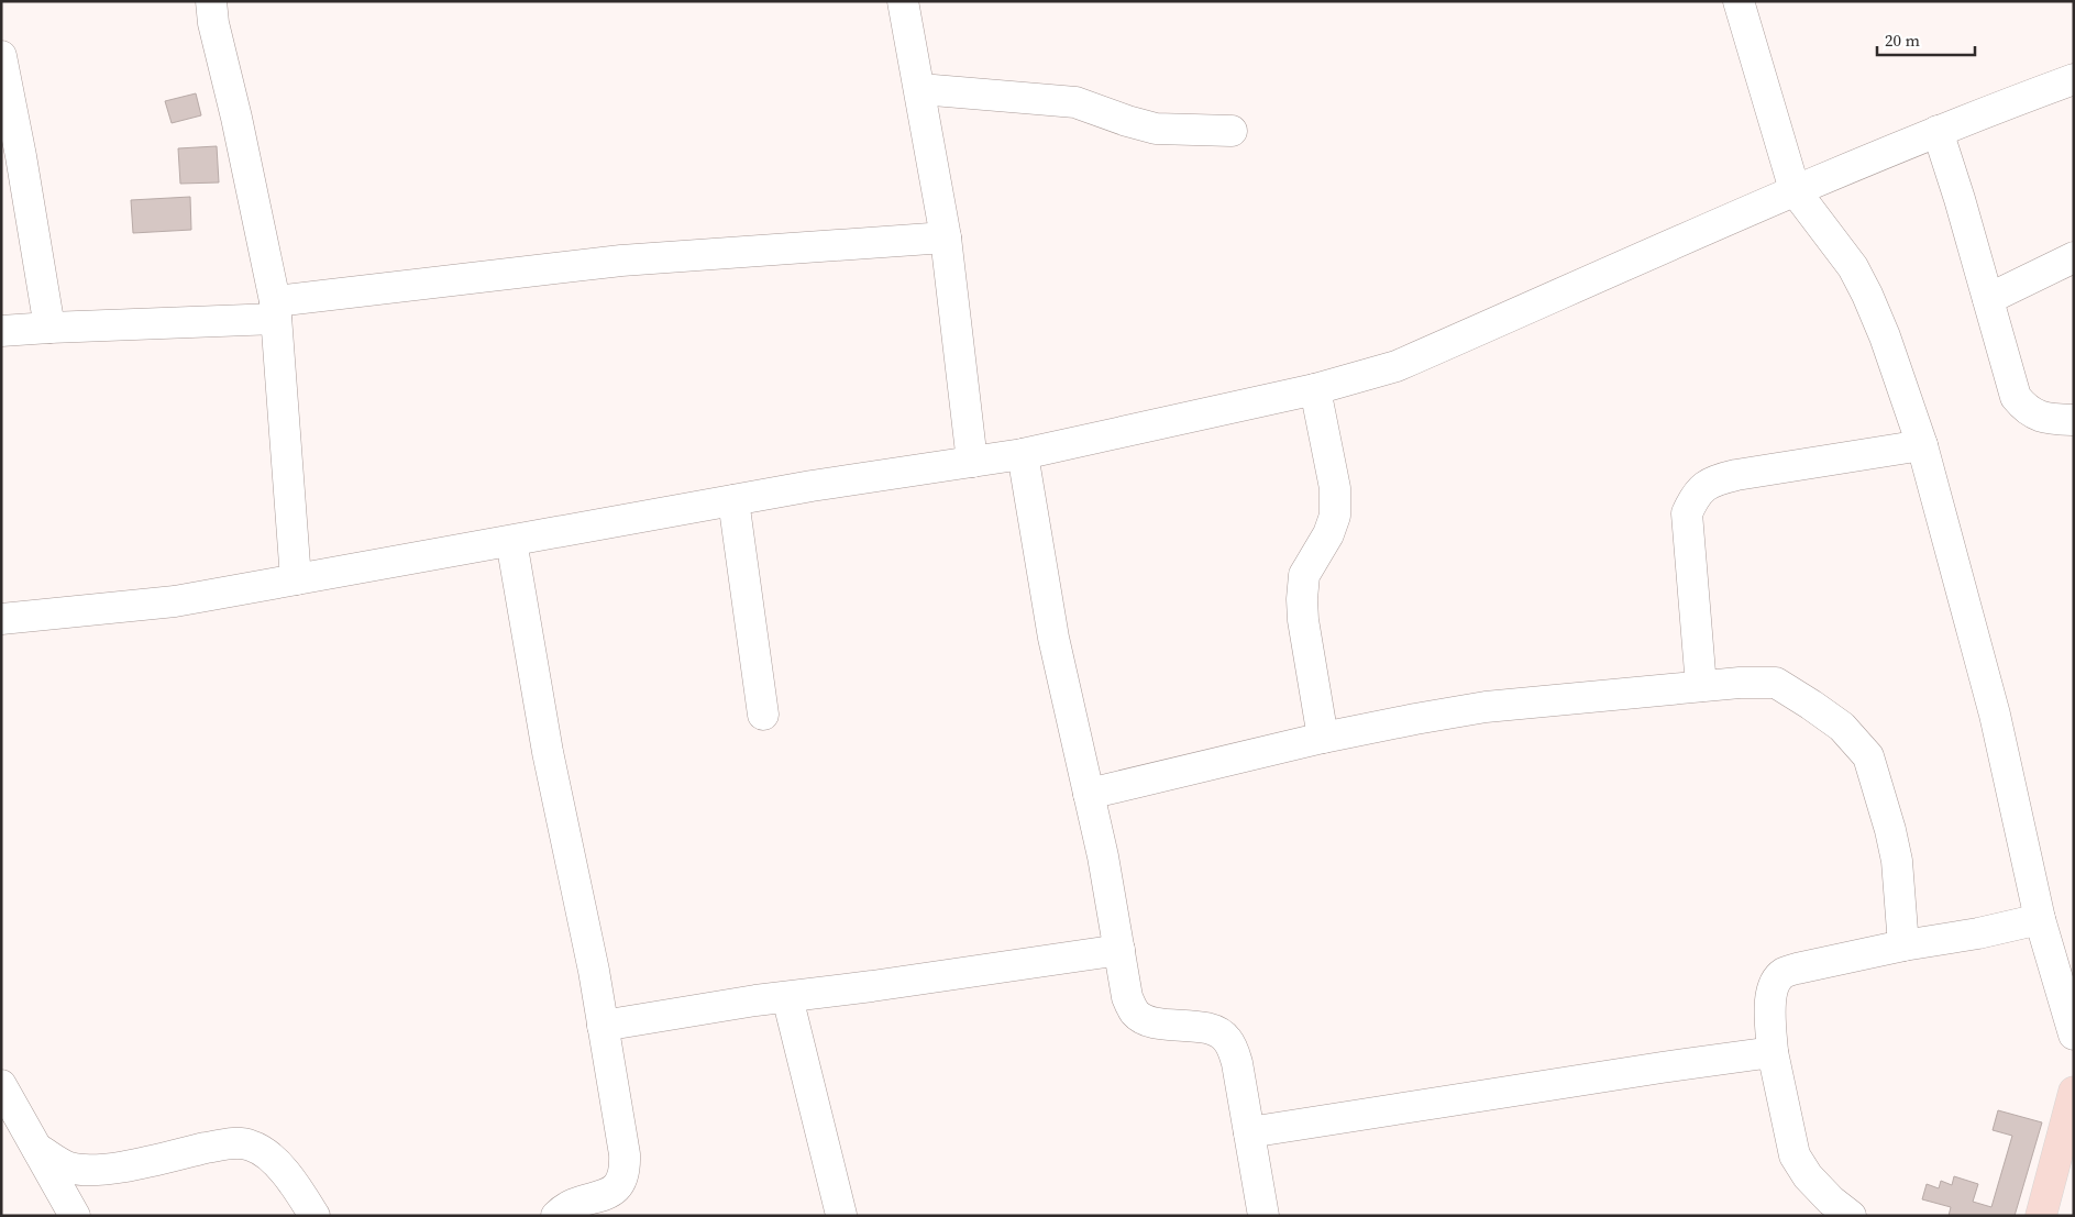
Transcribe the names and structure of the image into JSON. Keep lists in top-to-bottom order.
{
  "scale_bar": "20 m"
}
